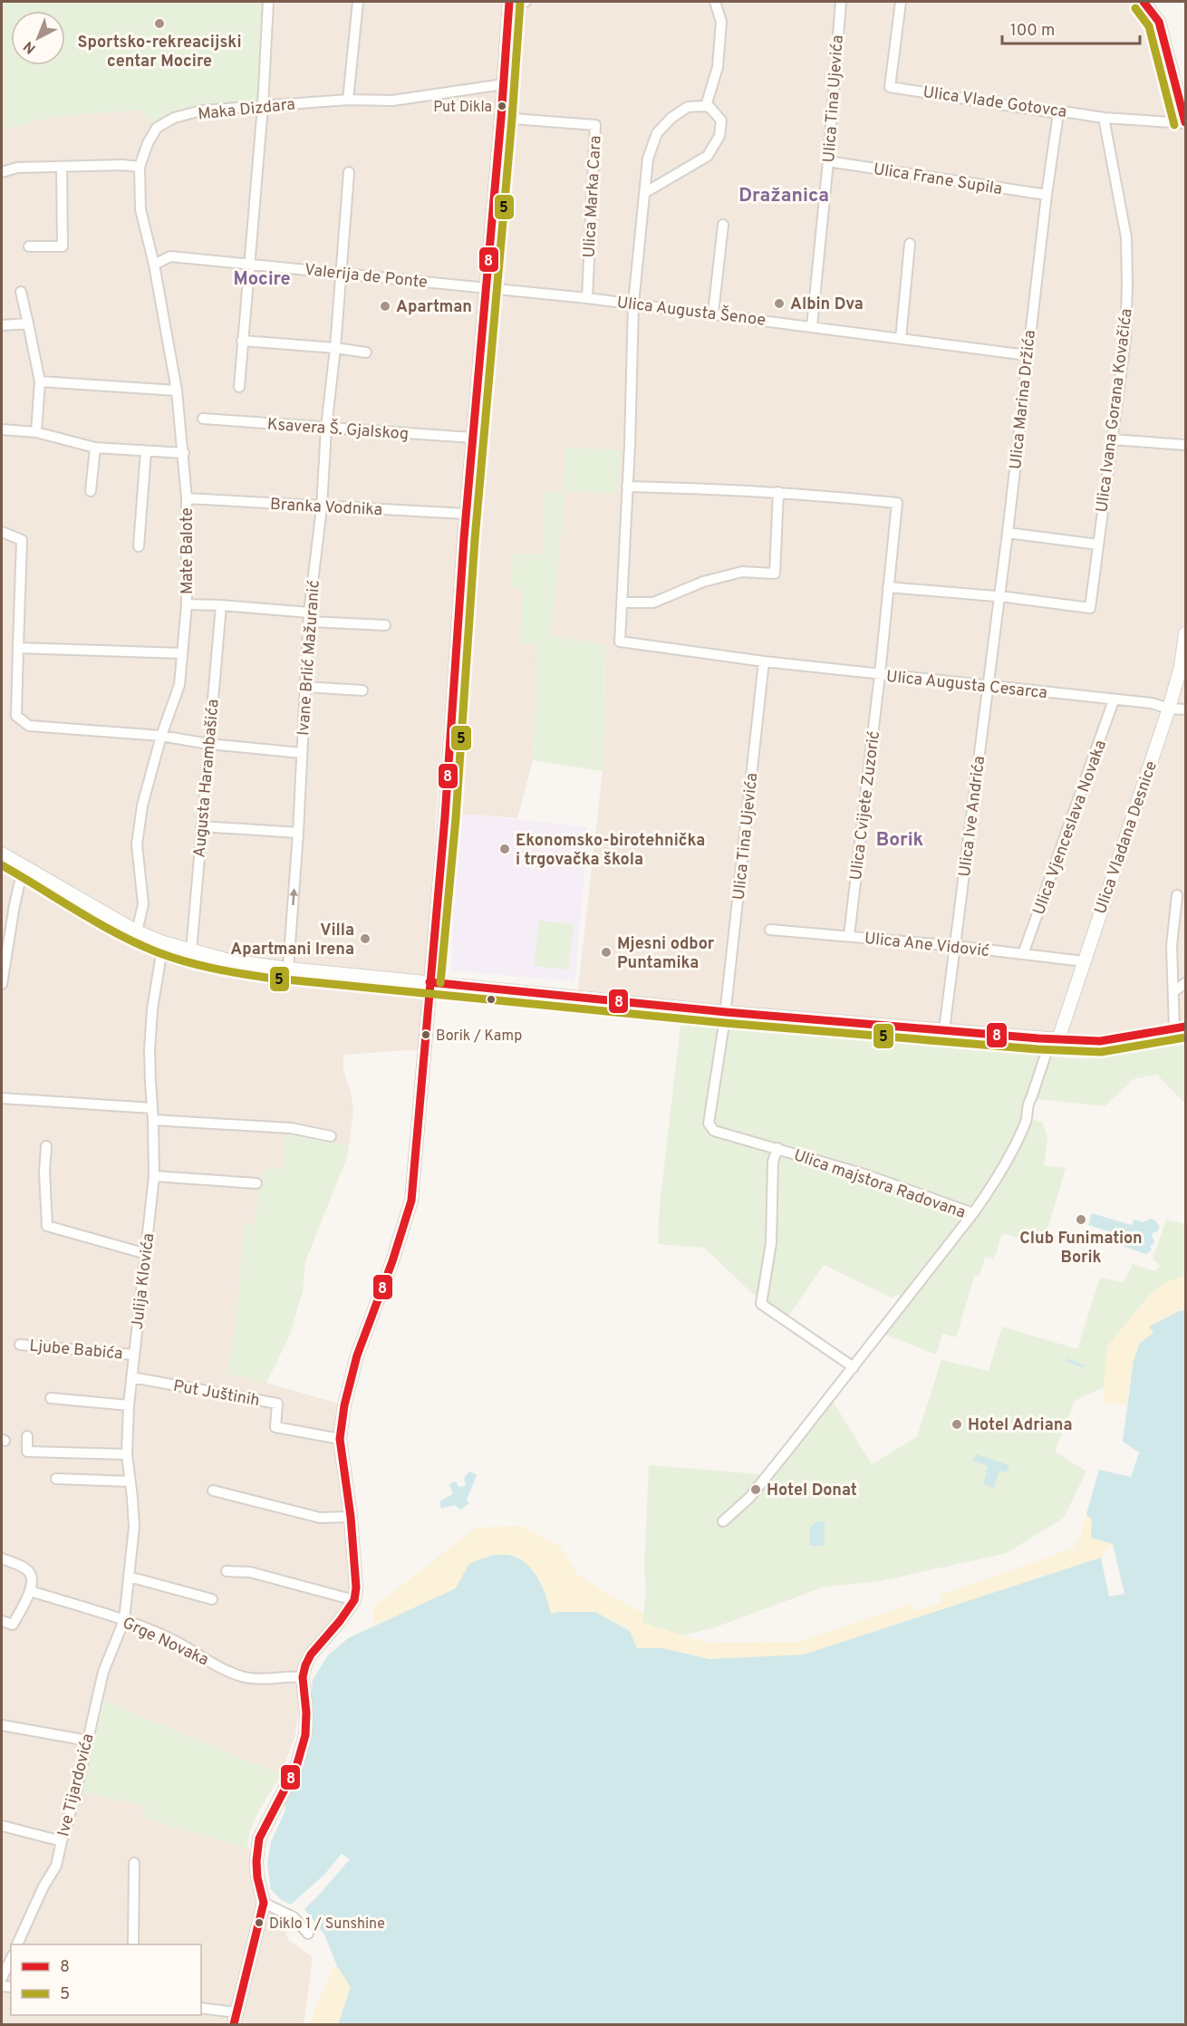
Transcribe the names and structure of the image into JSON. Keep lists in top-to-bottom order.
{
  "streets": {
    "street": [
      "Ulica Tina Ujevića",
      "Ulica Vlade Gotovca",
      "Maka Dizdara",
      "Ulica Frane Supila",
      "Ulica Marka Cara",
      "Valerija de Ponte",
      "Ulica Augusta Šenoe",
      "Ulica Marina Držića",
      "Ulica Ivana Gorana Kovačića",
      "Ksavera Š. Gjalskog",
      "Branka Vodnika",
      "Mate Balote",
      "Ivane Brlić Mažuranić",
      "Ulica Augusta Cesarca",
      "Augusta Harambašića",
      "Ulica Cvijete Zuzorić",
      "Ulica Ive Andrića",
      "Ulica Vjenceslava Novaka",
      "Ulica Vladana Desnice",
      "Ulica Ane Vidović",
      "Ulica majstora Radovana",
      "Julija Klovića",
      "Ljube Babića",
      "Put Juštinih",
      "Grge Novaka",
      "Ive Tijardovića"
    ]
  },
  "crossings": [
    ["Ulica Tina Ujevića", "Ulica Frane Supila"],
    ["Ulica Tina Ujevića", "Ulica Augusta Šenoe"],
    ["Ulica Tina Ujevića", "Ulica Augusta Cesarca"],
    ["Ulica Tina Ujevića", "Ulica majstora Radovana"],
    ["Ulica Vlade Gotovca", "Ulica Marina Držića"],
    ["Ulica Vlade Gotovca", "Ulica Ivana Gorana Kovačića"],
    ["Maka Dizdara", "Mate Balote"],
    ["Ulica Frane Supila", "Ulica Marina Držića"],
    ["Ulica Marka Cara", "Ulica Augusta Šenoe"],
    ["Valerija de Ponte", "Ulica Augusta Šenoe"],
    ["Valerija de Ponte", "Mate Balote"],
    ["Valerija de Ponte", "Ivane Brlić Mažuranić"],
    ["Ulica Augusta Šenoe", "Ulica Marina Držića"],
    ["Ulica Marina Držića", "Ulica Ivana Gorana Kovačića"],
    ["Ulica Marina Držića", "Ulica Augusta Cesarca"],
    ["Ulica Marina Držića", "Ulica Ive Andrića"],
    ["Ksavera Š. Gjalskog", "Ivane Brlić Mažuranić"],
    ["Branka Vodnika", "Mate Balote"],
    ["Branka Vodnika", "Ivane Brlić Mažuranić"],
    ["Ulica Augusta Cesarca", "Ulica Cvijete Zuzorić"],
    ["Ulica Augusta Cesarca", "Ulica Ive Andrića"],
    ["Ulica Augusta Cesarca", "Ulica Vjenceslava Novaka"],
    ["Ulica Augusta Cesarca", "Ulica Vladana Desnice"],
    ["Ulica Cvijete Zuzorić", "Ulica Ane Vidović"],
    ["Ulica Ive Andrića", "Ulica Ane Vidović"],
    ["Ulica Vjenceslava Novaka", "Ulica Ane Vidović"],
    ["Ulica Vladana Desnice", "Ulica Ane Vidović"],
    ["Julija Klovića", "Ljube Babića"],
    ["Julija Klovića", "Put Juštinih"],
    ["Julija Klovića", "Grge Novaka"],
    ["Julija Klovića", "Ive Tijardovića"],
    ["Grge Novaka", "Ive Tijardovića"]
  ],
  "districts": ["Dražanica", "Mocire", "Borik"],
  "places": [
    "Sportsko-rekreacijski centar Mocire",
    "Put Dikla",
    "Albin Dva",
    "Apartman",
    "Ekonomsko-birotehnička i trgovačka škola",
    "Villa Apartmani Irena",
    "Mjesni odbor Puntamika",
    "Borik / Kamp",
    "Club Funimation Borik",
    "Hotel Adriana",
    "Hotel Donat",
    "Diklo 1 / Sunshine"
  ],
  "lines": ["transit line 8", "transit line 5"],
  "legend": ["8", "5"],
  "scale_bar": "100 m",
  "north": "bottom left"
}
